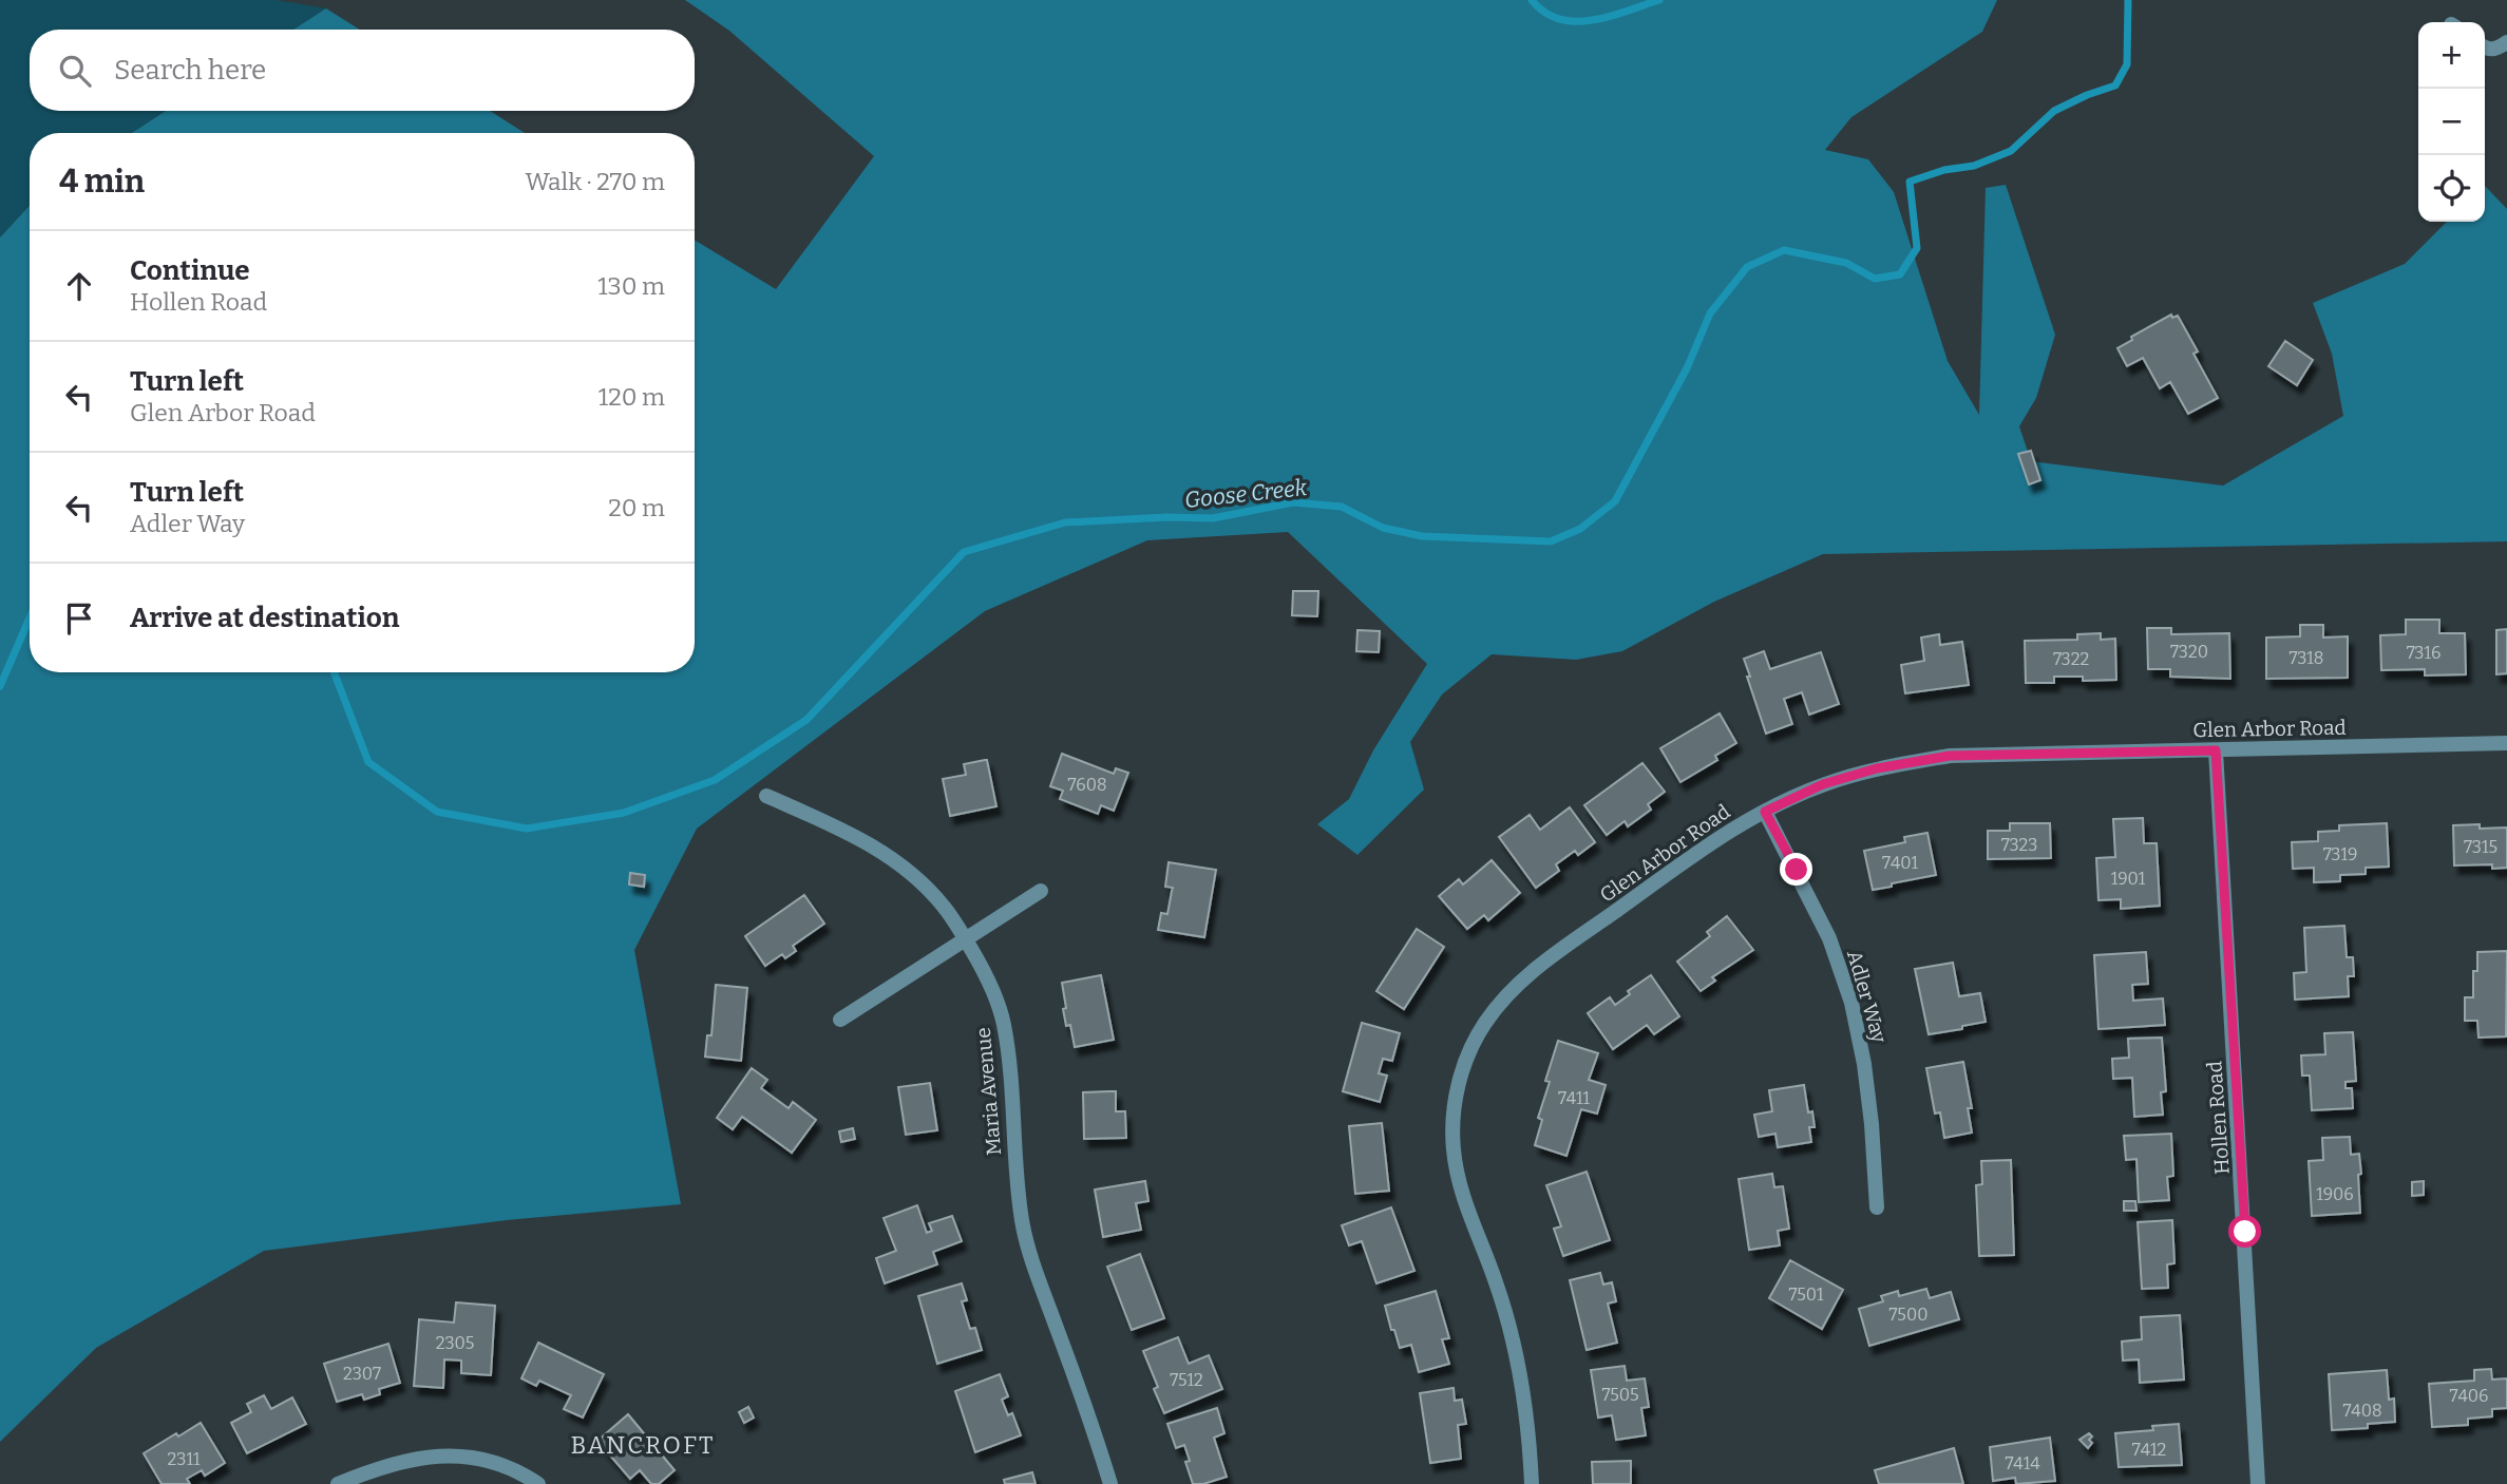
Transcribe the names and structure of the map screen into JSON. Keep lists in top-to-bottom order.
{
  "streets": {
    "street": [
      "Glen Arbor Road",
      "Adler Way",
      "Maria Avenue",
      "Hollen Road"
    ]
  },
  "crossings": [
    ["Glen Arbor Road", "Adler Way"],
    ["Glen Arbor Road", "Hollen Road"]
  ],
  "districts": ["BANCROFT"],
  "water": ["Goose Creek"],
  "house_numbers": [
    "7320",
    "7316",
    "7318",
    "7322",
    "7608",
    "7323",
    "7315",
    "7319",
    "7401",
    "1901",
    "7411",
    "1906",
    "7501",
    "7500",
    "2305",
    "2307",
    "7512",
    "7505",
    "7406",
    "7408",
    "7412",
    "2311",
    "7414"
  ],
  "page": {
    "map_buttons": ["+", "−"],
    "search": "Search here",
    "heading": ["4 min", "Walk · 270 m"],
    "list": [
      ["Continue", "Hollen Road", "130 m"],
      ["Turn left", "Glen Arbor Road", "120 m"],
      ["Turn left", "Adler Way", "20 m"],
      "Arrive at destination"
    ]
  }
}
